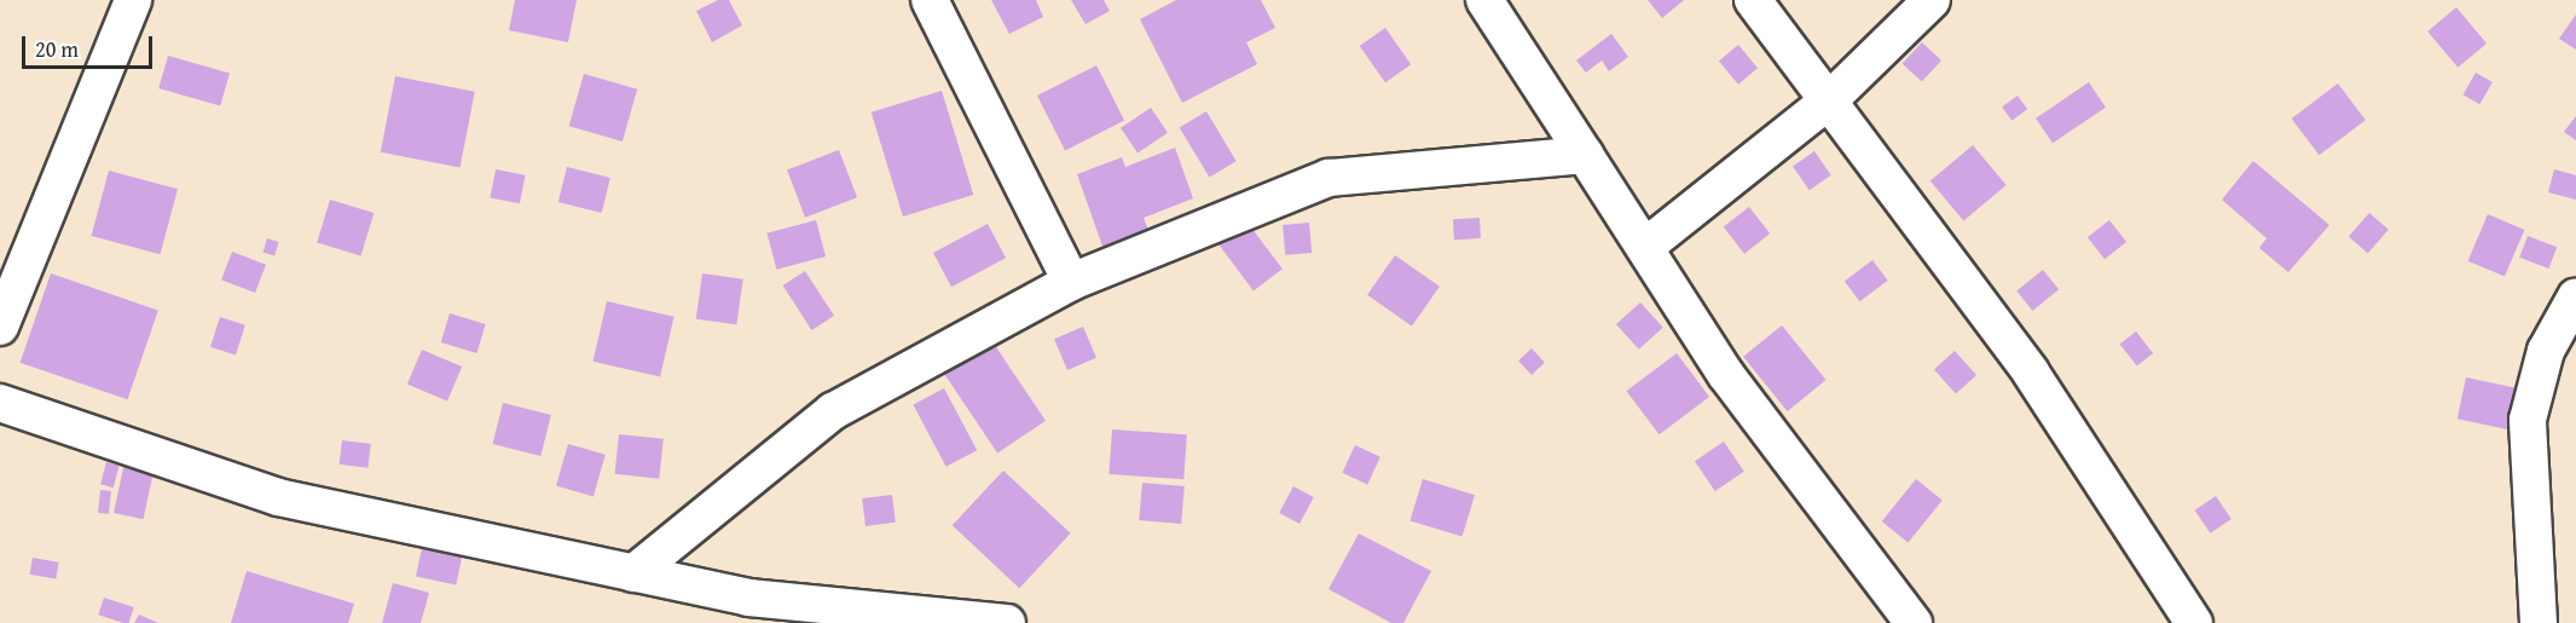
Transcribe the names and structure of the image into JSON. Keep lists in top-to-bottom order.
{
  "scale_bar": "20 m"
}
